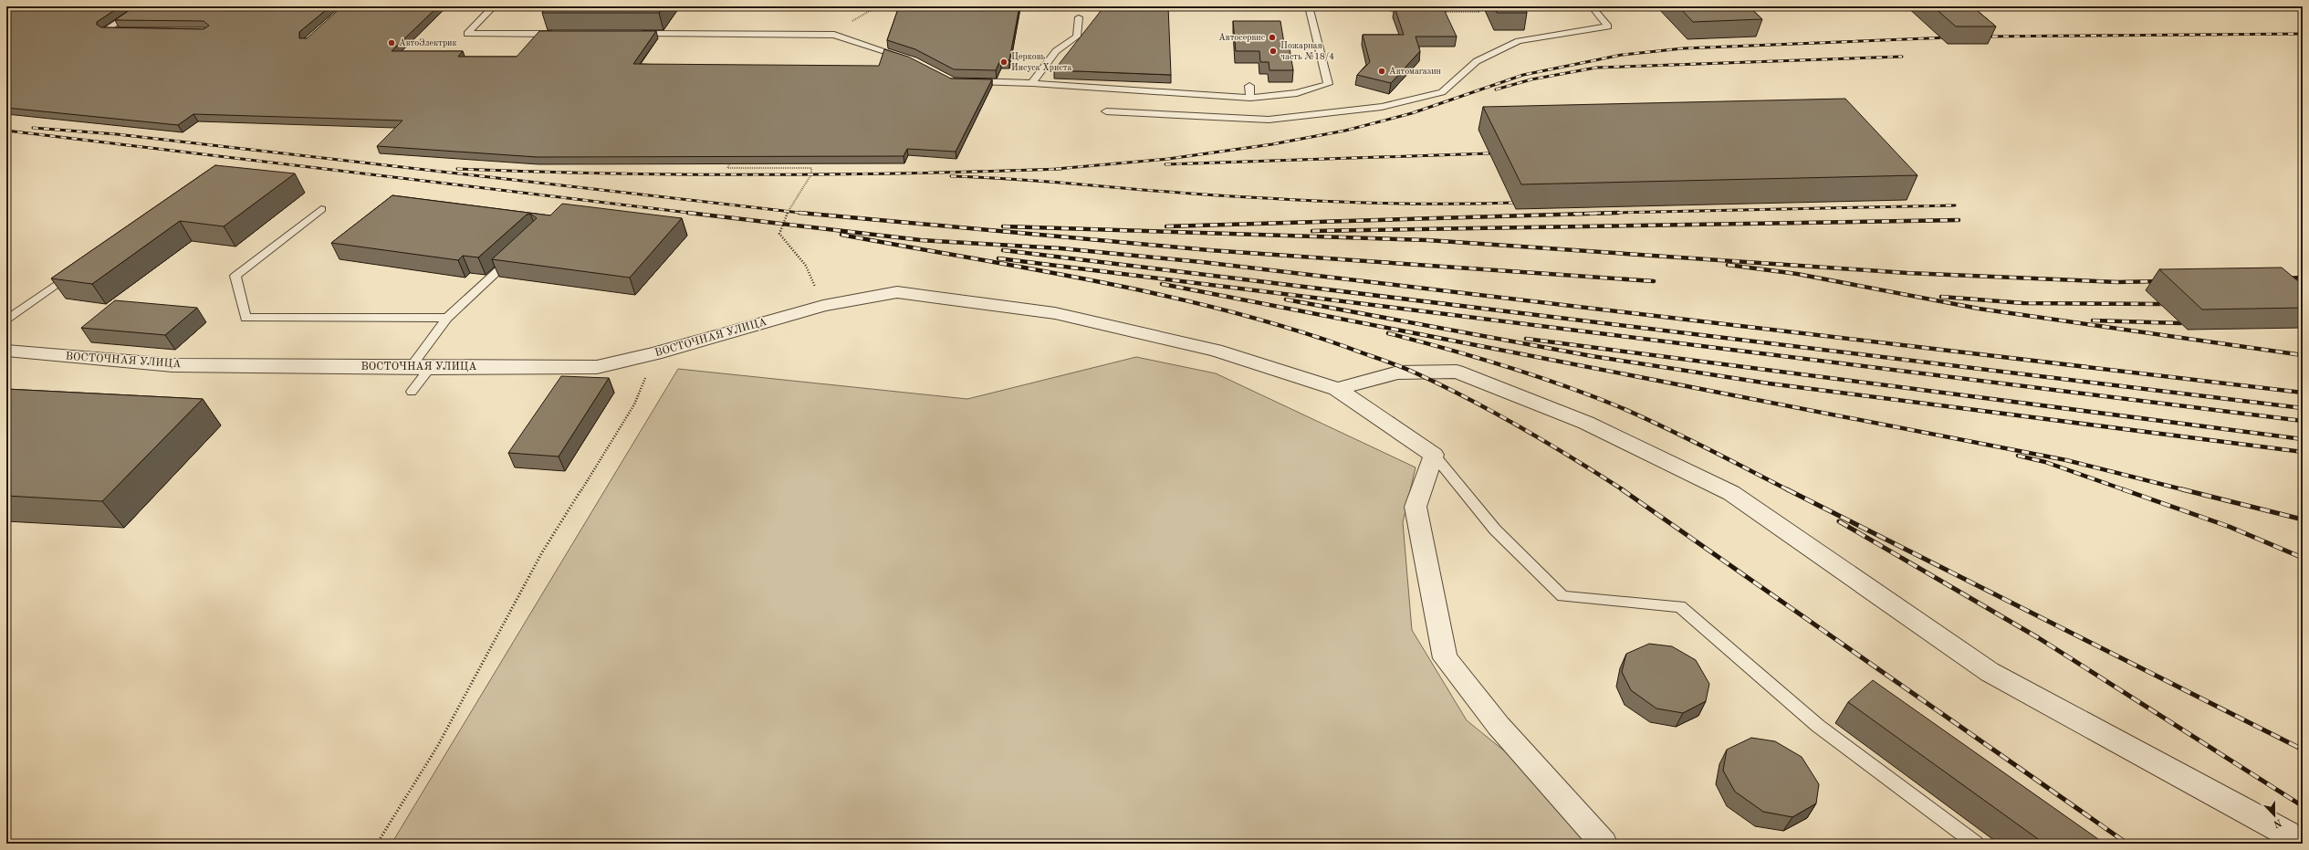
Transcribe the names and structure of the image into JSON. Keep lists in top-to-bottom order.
{
  "streets": {
    "street": ["ВОСТОЧНАЯ УЛИЦА"]
  },
  "places": [
    "Автосервис",
    "АвтоЭлектрик",
    "Пожарная часть №18/4",
    "Церковь Иисуса Христа",
    "Автомагазин"
  ],
  "north": "bottom"
}
